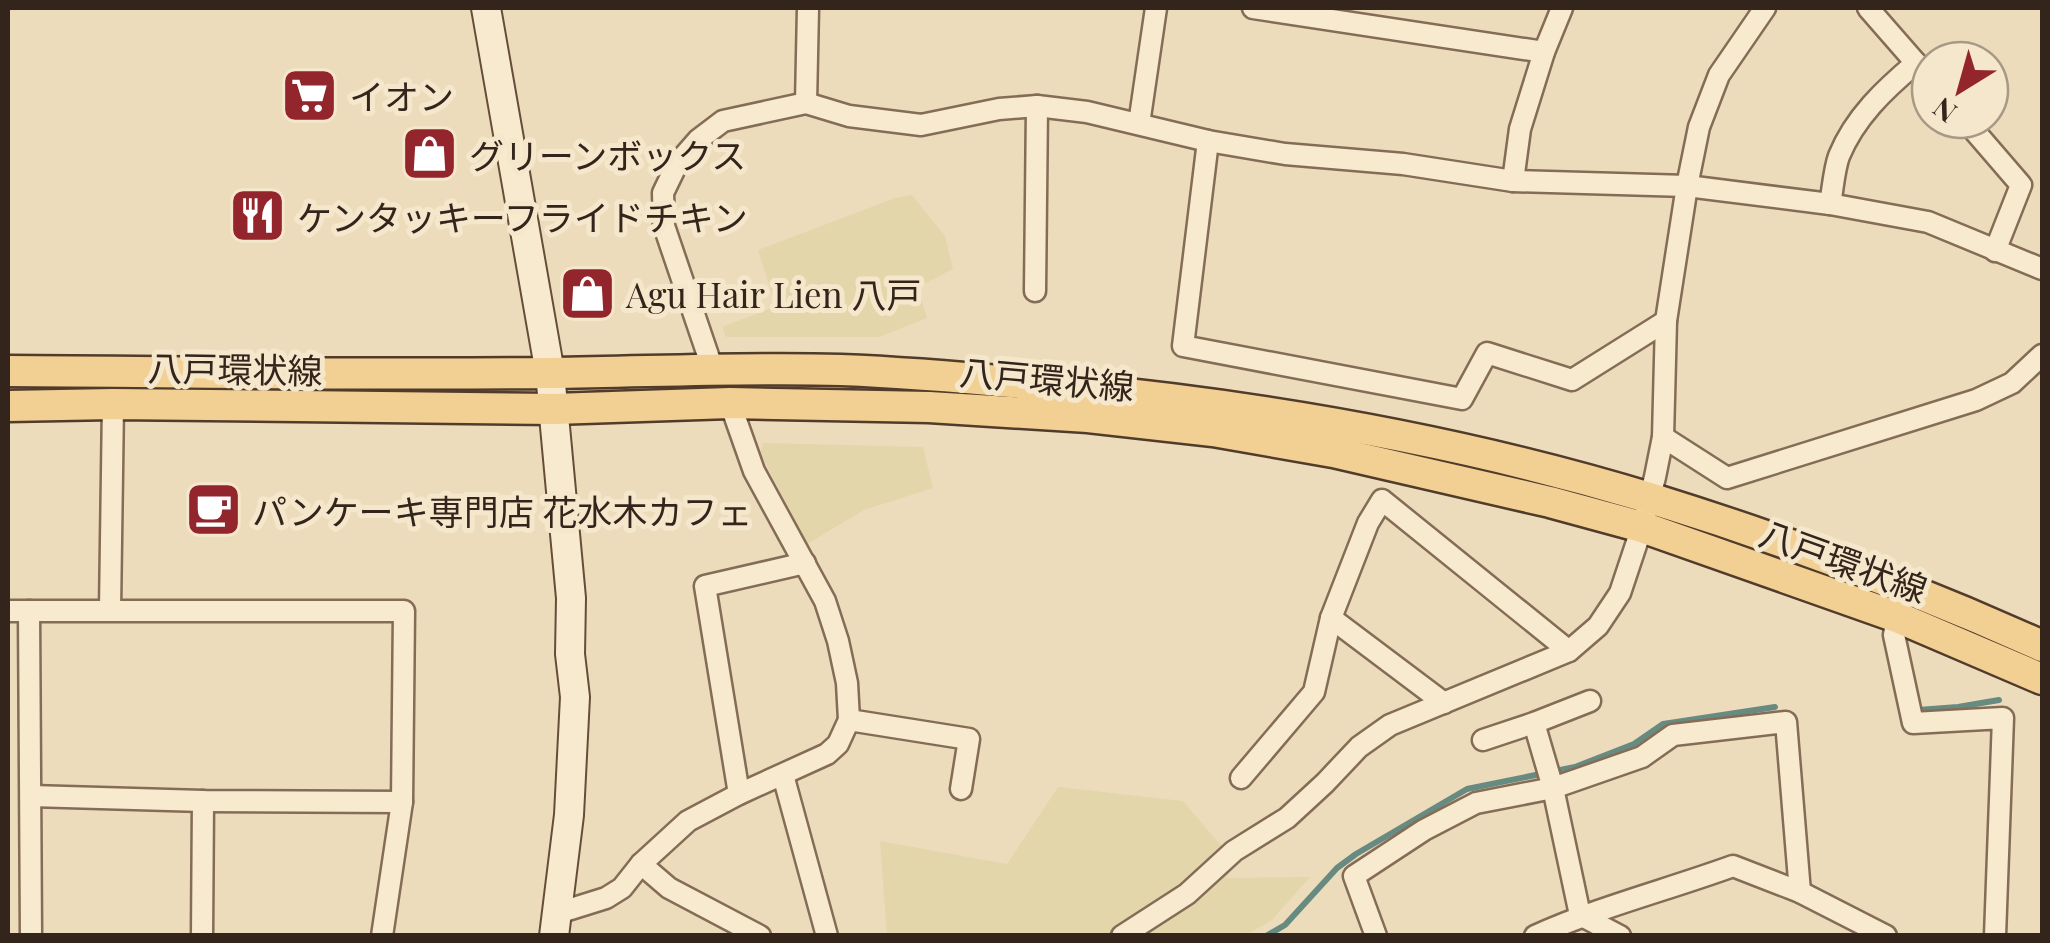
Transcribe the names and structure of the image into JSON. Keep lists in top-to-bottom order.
{
  "streets": {
    "main road": ["八戸環状線"]
  },
  "places": {
    "supermarket": ["イオン"],
    "shop": ["グリーンボックス", "Agu Hair Lien 八戸"],
    "restaurant": ["ケンタッキーフライドチキン"],
    "cafe": ["パンケーキ専門店 花水木カフェ"]
  },
  "north": "bottom left"
}
